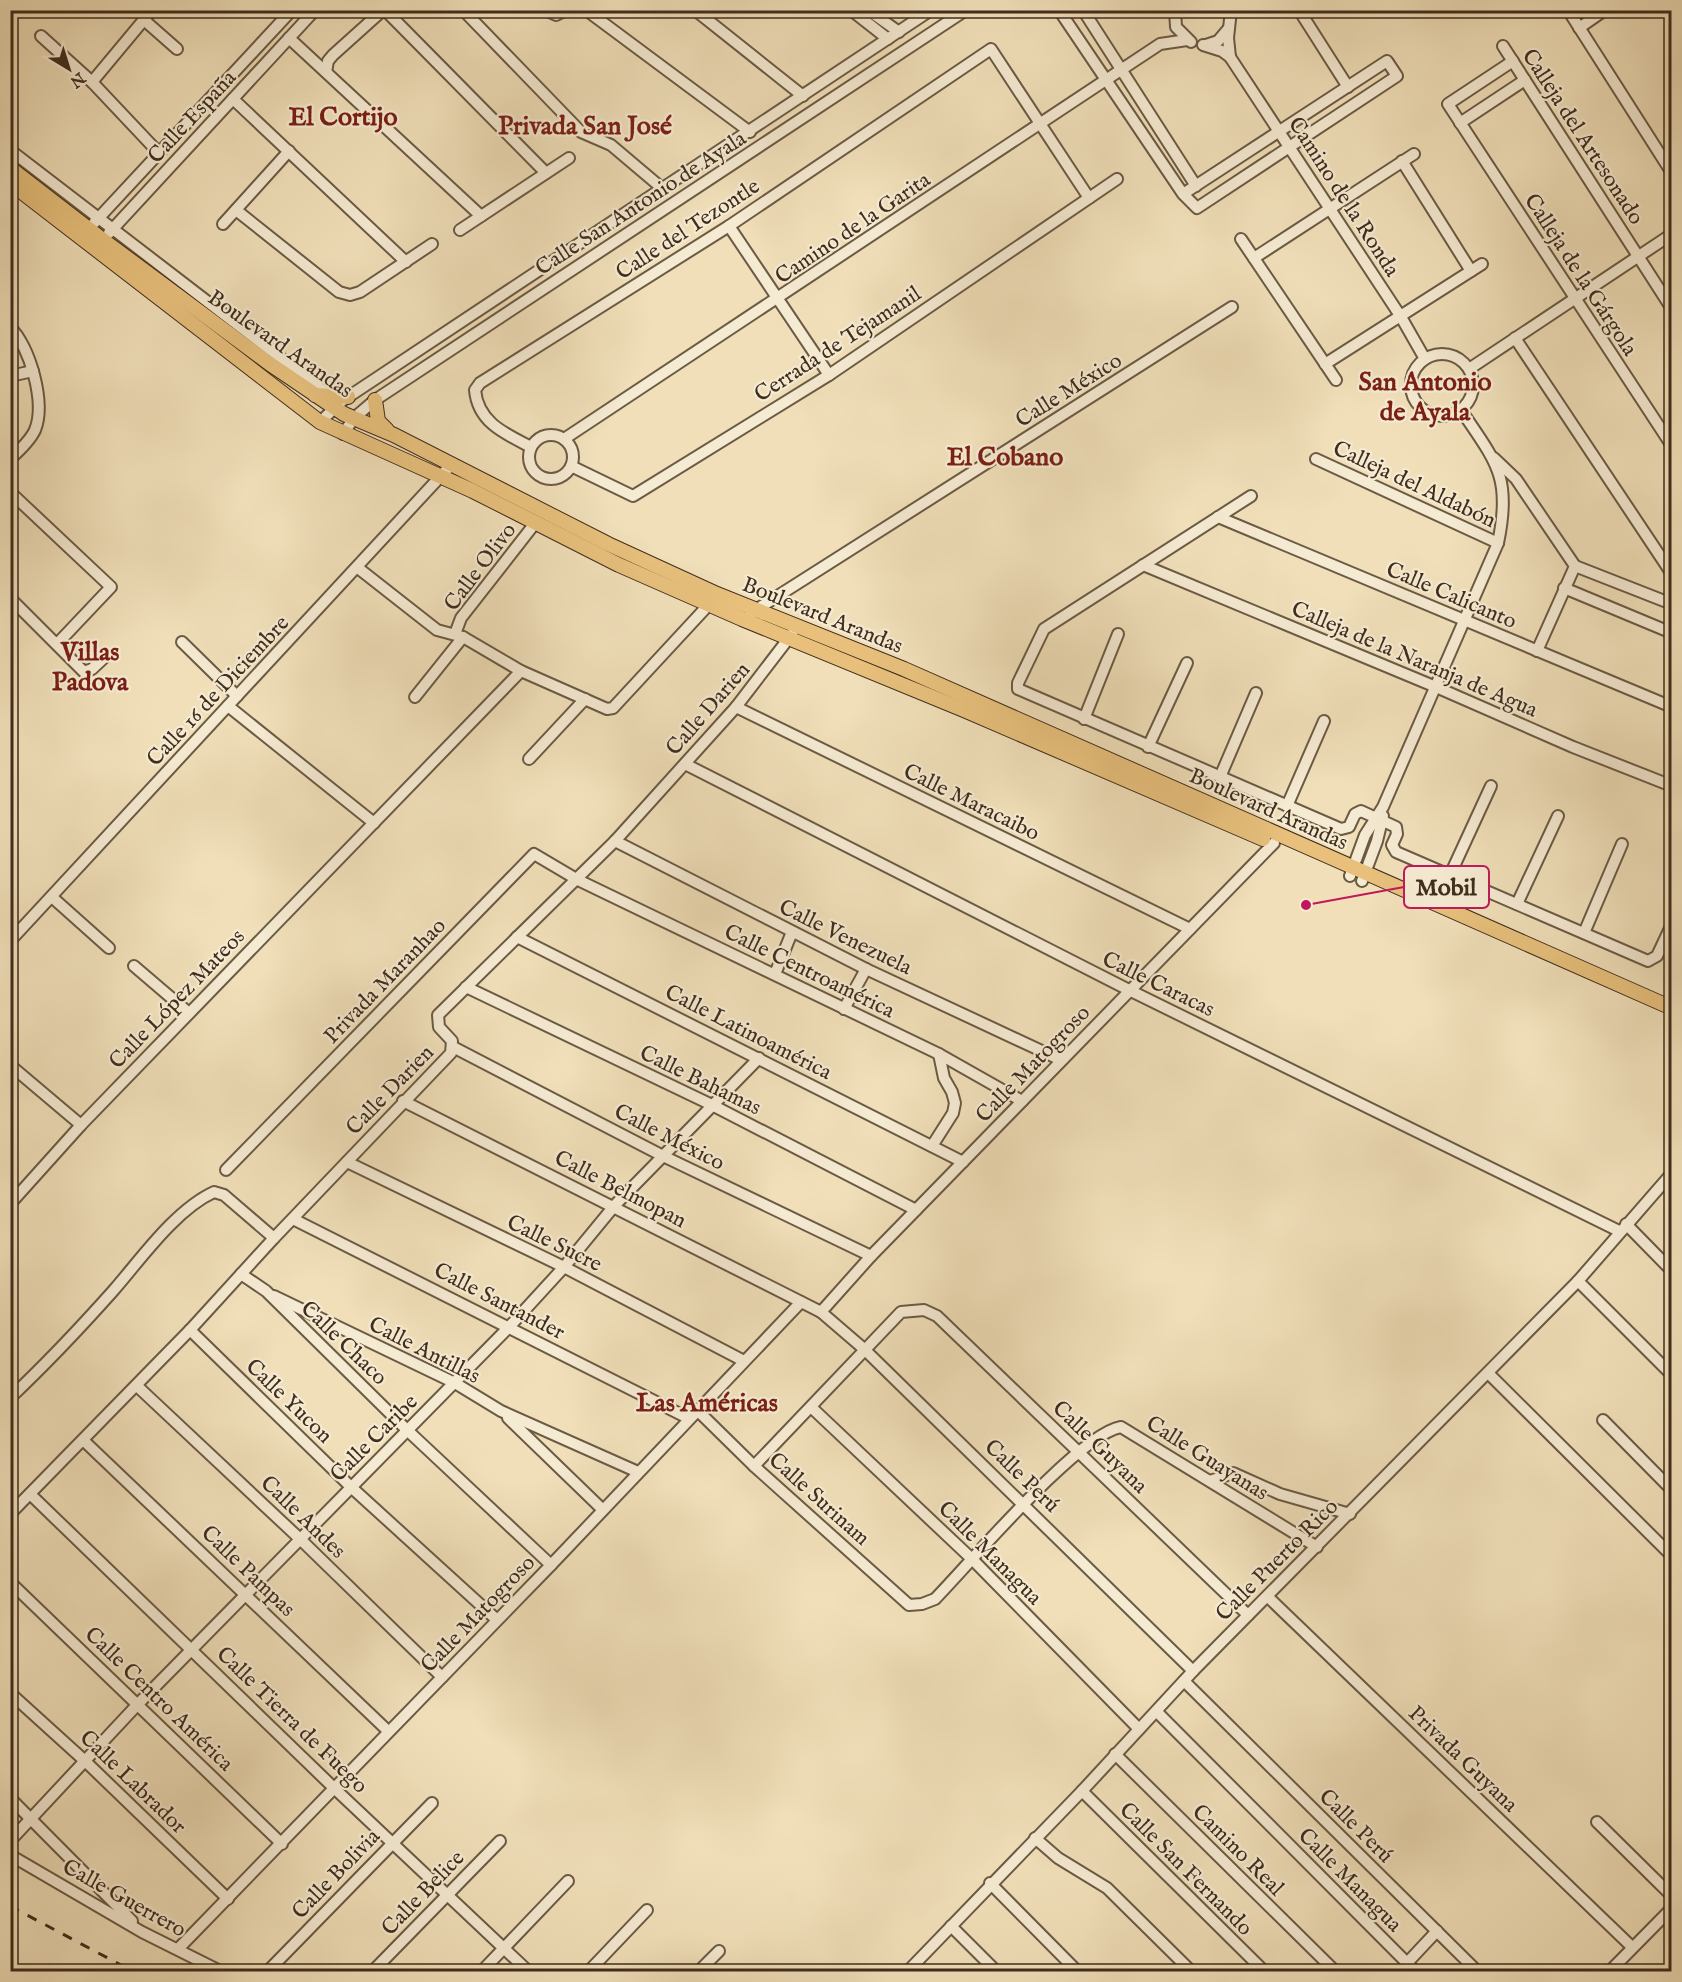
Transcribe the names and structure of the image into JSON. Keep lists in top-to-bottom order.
{
  "streets": {
    "main road": ["Boulevard Arandas"],
    "street": [
      "Calle España",
      "Calleja del Artesonado",
      "Camino de la Ronda",
      "Calle San Antonio de Ayala",
      "Camino de la Garita",
      "Calle del Tezontle",
      "Calleja de la Gárgola",
      "Cerrada de Tejamanil",
      "Calle México",
      "Calleja del Aldabón",
      "Calle Olivo",
      "Calle Calicanto",
      "Calleja de la Naranja de Agua",
      "Calle 16 de Diciembre",
      "Calle Darien",
      "Calle Maracaibo",
      "Calle Venezuela",
      "Calle Centroamérica",
      "Privada Maranhao",
      "Calle Caracas",
      "Calle López Mateos",
      "Calle Latinoamérica",
      "Calle Matogroso",
      "Calle Bahamas",
      "Calle Belmopan",
      "Calle Sucre",
      "Calle Santander",
      "Calle Chaco",
      "Calle Antillas",
      "Calle Yucon",
      "Calle Caribe",
      "Calle Guyana",
      "Calle Guayanas",
      "Calle Perú",
      "Calle Surinam",
      "Calle Andes",
      "Calle Managua",
      "Calle Puerto Rico",
      "Calle Pampas",
      "Calle Centro América",
      "Calle Tierra de Fuego",
      "Privada Guyana",
      "Calle Labrador",
      "Camino Real",
      "Calle San Fernando",
      "Calle Bolivia",
      "Calle Belice",
      "Calle Guerrero"
    ]
  },
  "crossings": [
    ["Calle España", "Boulevard Arandas"],
    ["Calleja del Artesonado", "Calleja de la Gárgola"],
    ["Calle San Antonio de Ayala", "Boulevard Arandas"],
    ["Camino de la Garita", "Calle del Tezontle"],
    ["Camino de la Garita", "Cerrada de Tejamanil"],
    ["Calle del Tezontle", "Cerrada de Tejamanil"],
    ["Boulevard Arandas", "Calle México"],
    ["Boulevard Arandas", "Calle Olivo"],
    ["Boulevard Arandas", "Calle 16 de Diciembre"],
    ["Boulevard Arandas", "Calle Darien"],
    ["Boulevard Arandas", "Calle Matogroso"],
    ["Calle México", "Calle Darien"],
    ["Calle México", "Calle Matogroso"],
    ["Calle México", "Calle Caribe"],
    ["Calle Darien", "Calle Maracaibo"],
    ["Calle Darien", "Calle Venezuela"],
    ["Calle Darien", "Calle Centroamérica"],
    ["Calle Darien", "Privada Maranhao"],
    ["Calle Darien", "Calle Caracas"],
    ["Calle Darien", "Calle Latinoamérica"],
    ["Calle Darien", "Calle Bahamas"],
    ["Calle Darien", "Calle Belmopan"],
    ["Calle Darien", "Calle Sucre"],
    ["Calle Darien", "Calle Santander"],
    ["Calle Darien", "Calle Chaco"],
    ["Calle Darien", "Calle Yucon"],
    ["Calle Darien", "Calle Andes"],
    ["Calle Darien", "Calle Pampas"],
    ["Calle Darien", "Calle Tierra de Fuego"],
    ["Calle Maracaibo", "Calle Matogroso"],
    ["Calle Venezuela", "Calle Matogroso"],
    ["Calle Centroamérica", "Privada Maranhao"],
    ["Calle Centroamérica", "Calle Matogroso"],
    ["Calle Caracas", "Calle Matogroso"],
    ["Calle Caracas", "Calle Puerto Rico"],
    ["Calle Latinoamérica", "Calle Matogroso"],
    ["Calle Latinoamérica", "Calle Caribe"],
    ["Calle Matogroso", "Calle Bahamas"],
    ["Calle Matogroso", "Calle Belmopan"],
    ["Calle Matogroso", "Calle Sucre"],
    ["Calle Matogroso", "Calle Santander"],
    ["Calle Matogroso", "Calle Chaco"],
    ["Calle Matogroso", "Calle Antillas"],
    ["Calle Matogroso", "Calle Yucon"],
    ["Calle Matogroso", "Calle Perú"],
    ["Calle Matogroso", "Calle Surinam"],
    ["Calle Matogroso", "Calle Andes"],
    ["Calle Matogroso", "Calle Pampas"],
    ["Calle Matogroso", "Calle Centro América"],
    ["Calle Matogroso", "Calle Tierra de Fuego"],
    ["Calle Matogroso", "Calle Labrador"],
    ["Calle Matogroso", "Calle Guerrero"],
    ["Calle Bahamas", "Calle Caribe"],
    ["Calle Belmopan", "Calle Caribe"],
    ["Calle Belmopan", "Calle Perú"],
    ["Calle Sucre", "Calle Caribe"],
    ["Calle Santander", "Calle Caribe"],
    ["Calle Santander", "Calle Surinam"],
    ["Calle Chaco", "Calle Antillas"],
    ["Calle Chaco", "Calle Caribe"],
    ["Calle Antillas", "Calle Caribe"],
    ["Calle Yucon", "Calle Caribe"],
    ["Calle Caribe", "Calle Andes"],
    ["Calle Caribe", "Calle Pampas"],
    ["Calle Caribe", "Calle Centro América"],
    ["Calle Caribe", "Calle Tierra de Fuego"],
    ["Calle Caribe", "Calle Labrador"],
    ["Calle Guyana", "Calle Guayanas"],
    ["Calle Guyana", "Calle Perú"],
    ["Calle Guyana", "Calle Puerto Rico"],
    ["Calle Guayanas", "Calle Puerto Rico"],
    ["Calle Perú", "Calle Puerto Rico"],
    ["Calle Surinam", "Calle Managua"],
    ["Calle Managua", "Calle Puerto Rico"],
    ["Calle Puerto Rico", "Privada Guyana"],
    ["Calle Puerto Rico", "Camino Real"],
    ["Calle Puerto Rico", "Calle San Fernando"],
    ["Calle Tierra de Fuego", "Calle Bolivia"],
    ["Calle Tierra de Fuego", "Calle Belice"]
  ],
  "districts": [
    "El Cortijo",
    "Privada San José",
    "San Antonio de Ayala",
    "El Cobano",
    "Villas Padova",
    "Las Américas"
  ],
  "places": ["Mobil"],
  "north": "bottom right"
}
